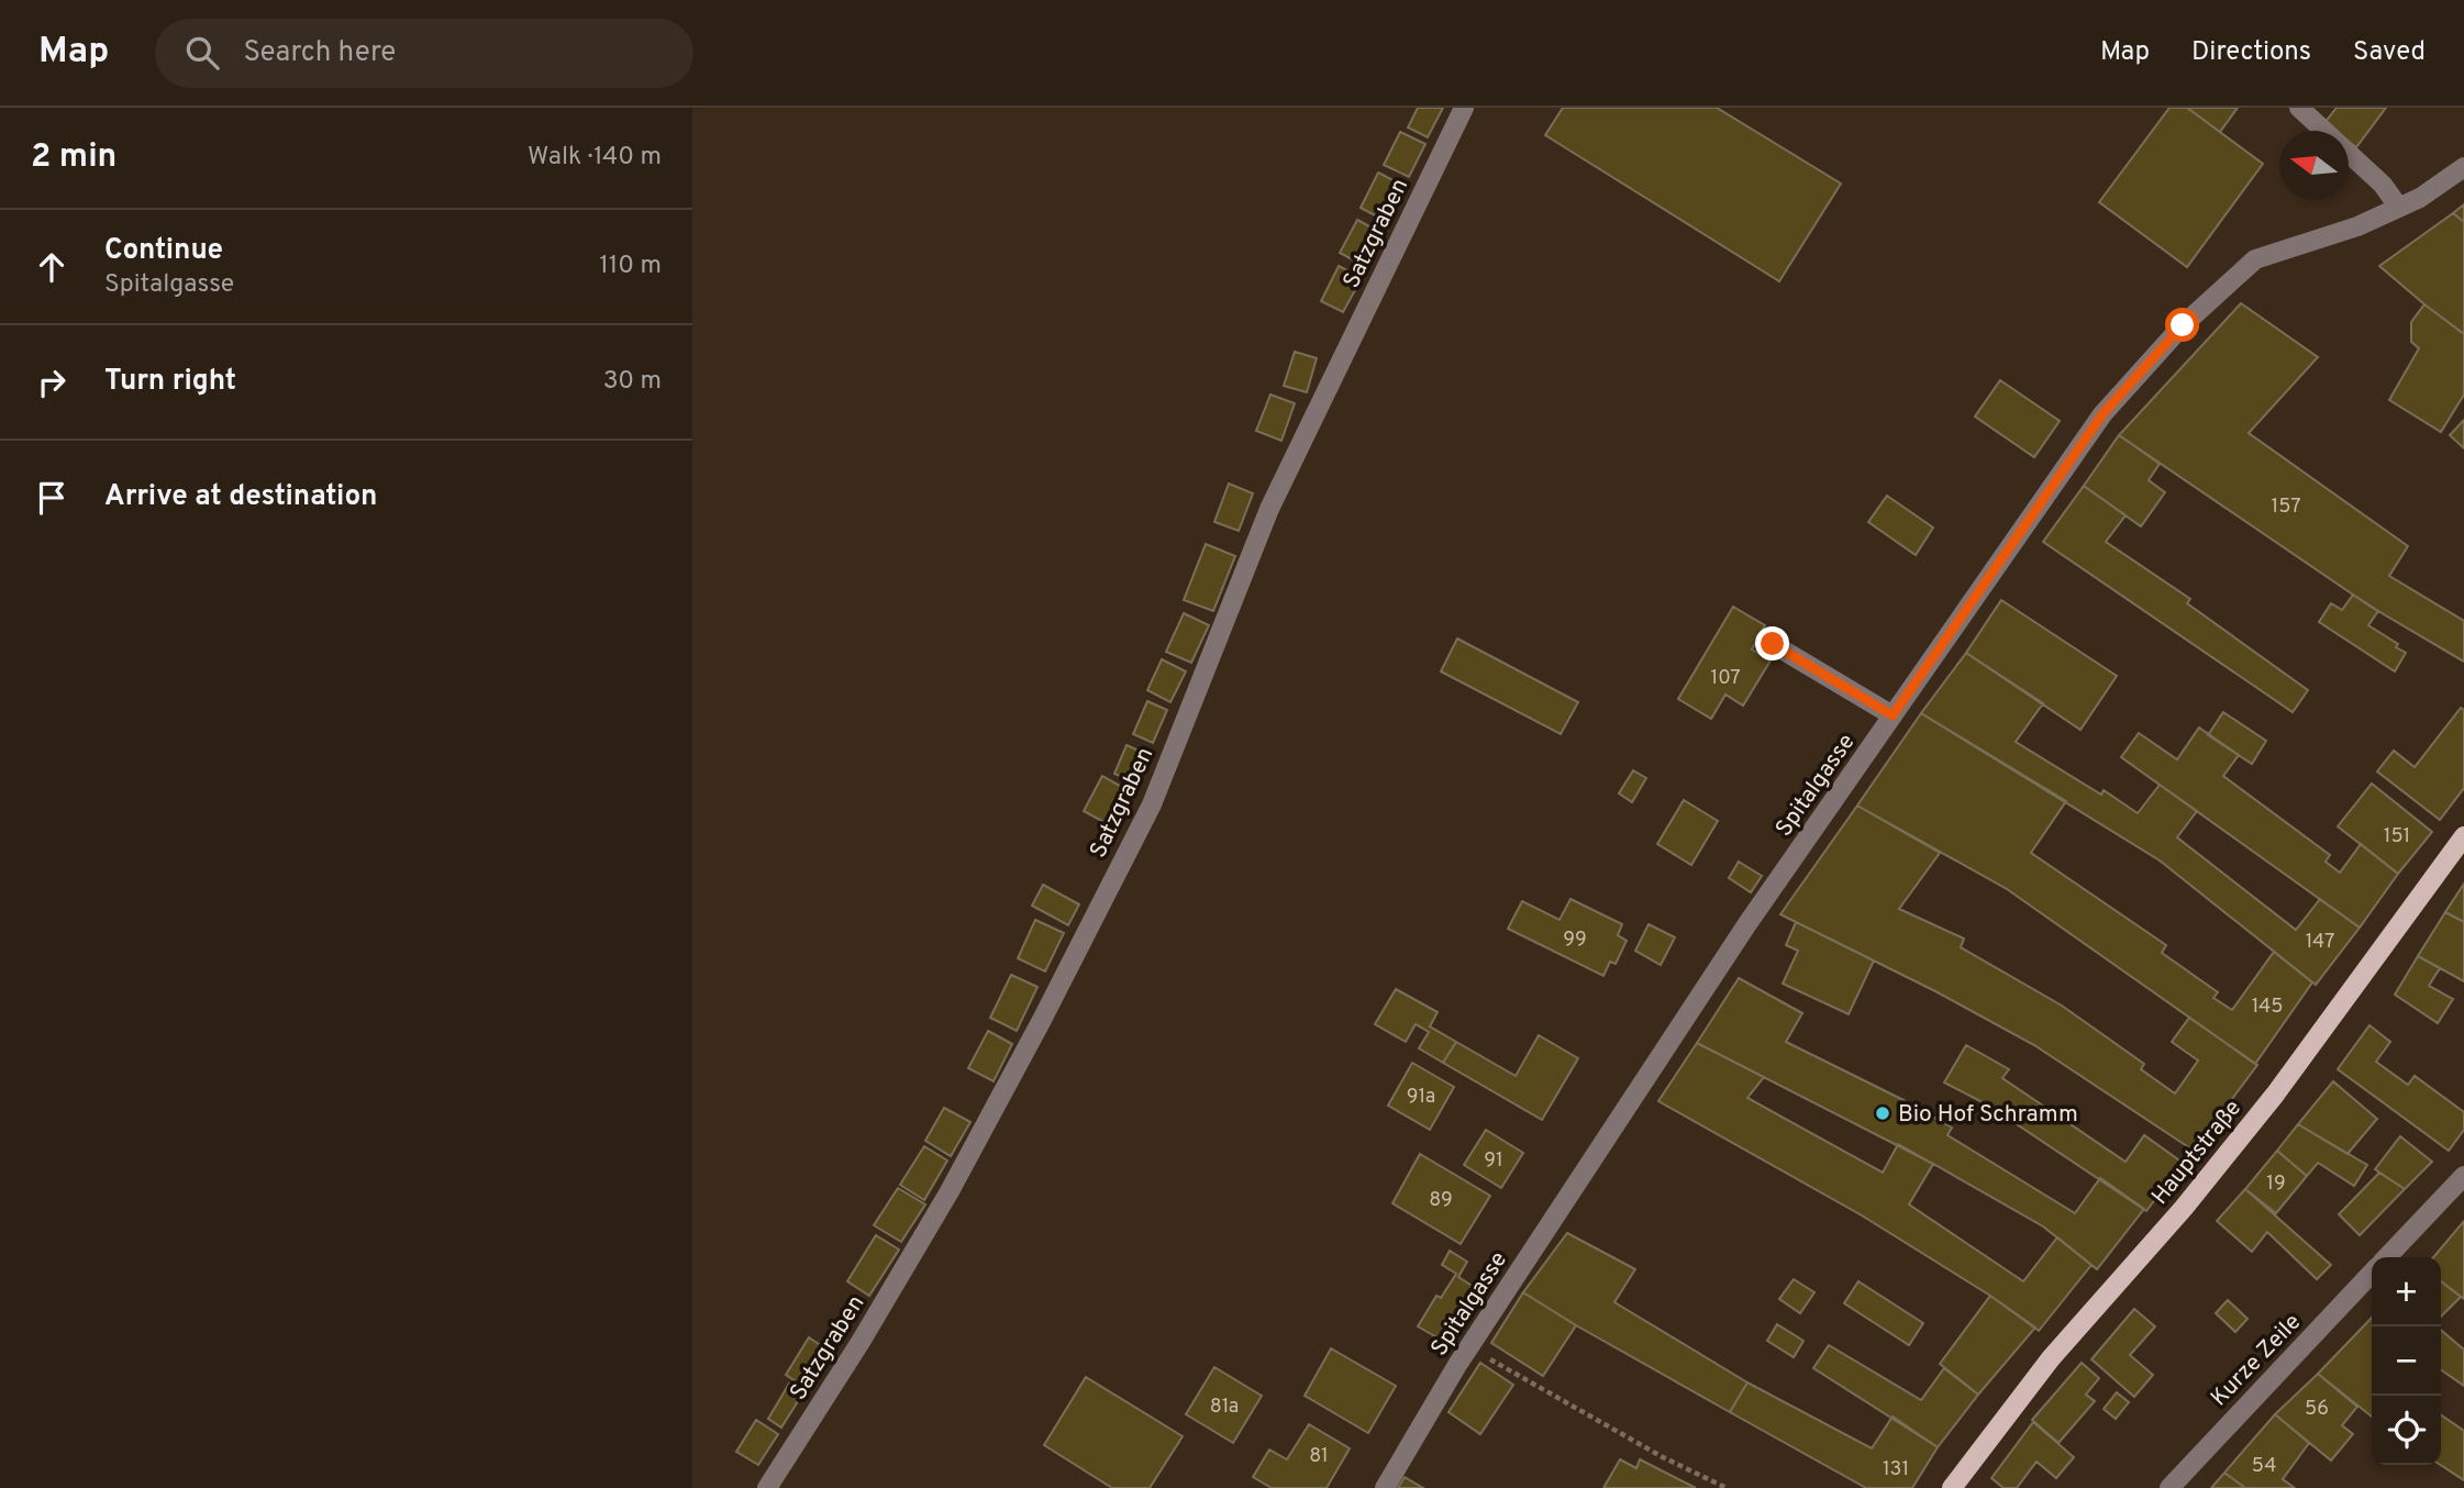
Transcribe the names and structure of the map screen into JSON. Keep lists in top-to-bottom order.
{
  "streets": {
    "main road": ["Hauptstraße"],
    "street": ["Satzgraben", "Spitalgasse", "Kurze Zeile"]
  },
  "places": ["Bio Hof Schramm"],
  "house_numbers": [
    "157",
    "107",
    "151",
    "99",
    "147",
    "145",
    "91a",
    "91",
    "19",
    "89",
    "81a",
    "56",
    "81",
    "54",
    "131"
  ],
  "north": "left",
  "page": {
    "header": "Map",
    "search": "Search here",
    "nav": ["Map", "Directions", "Saved"],
    "heading": ["2 min", "Walk · 140 m"],
    "list": [
      ["Continue", "Spitalgasse", "110 m"],
      ["Turn right", "30 m"],
      "Arrive at destination"
    ],
    "map_buttons": ["+", "−"]
  }
}
